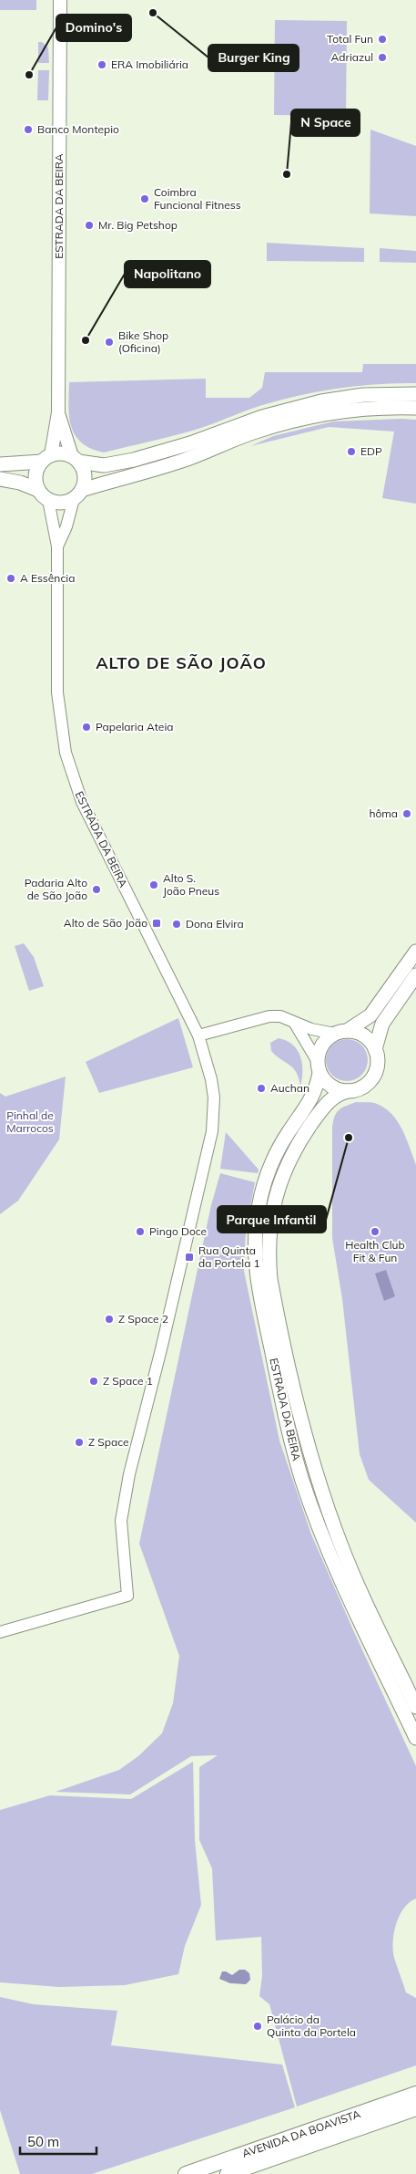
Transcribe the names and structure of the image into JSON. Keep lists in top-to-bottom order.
{
  "streets": {
    "highway": ["AVENIDA DA BOAVISTA"],
    "main road": ["ESTRADA DA BEIRA"]
  },
  "districts": ["ALTO DE SÃO JOÃO"],
  "parks": ["Pinhal de Marrocos"],
  "places": {
    "other": [
      "Burger King",
      "Total Fun",
      "Adriazul",
      "ERA Imobiliária",
      "Domino's",
      "Banco Montepio",
      "N Space",
      "Coimbra Funcional Fitness",
      "Mr. Big Petshop",
      "Napolitano",
      "Bike Shop (Oficina)",
      "EDP",
      "A Essência",
      "Papelaria Ateia",
      "hôma",
      "Alto S. João Pneus",
      "Padaria Alto de São João",
      "Dona Elvira",
      "Auchan",
      "Parque Infantil",
      "Pingo Doce",
      "Health Club Fit & Fun",
      "Z Space 2",
      "Z Space 1",
      "Z Space",
      "Palácio da Quinta da Portela"
    ],
    "transit": ["Alto de São João", "Rua Quinta da Portela 1"]
  },
  "scale_bar": "50 m"
}
